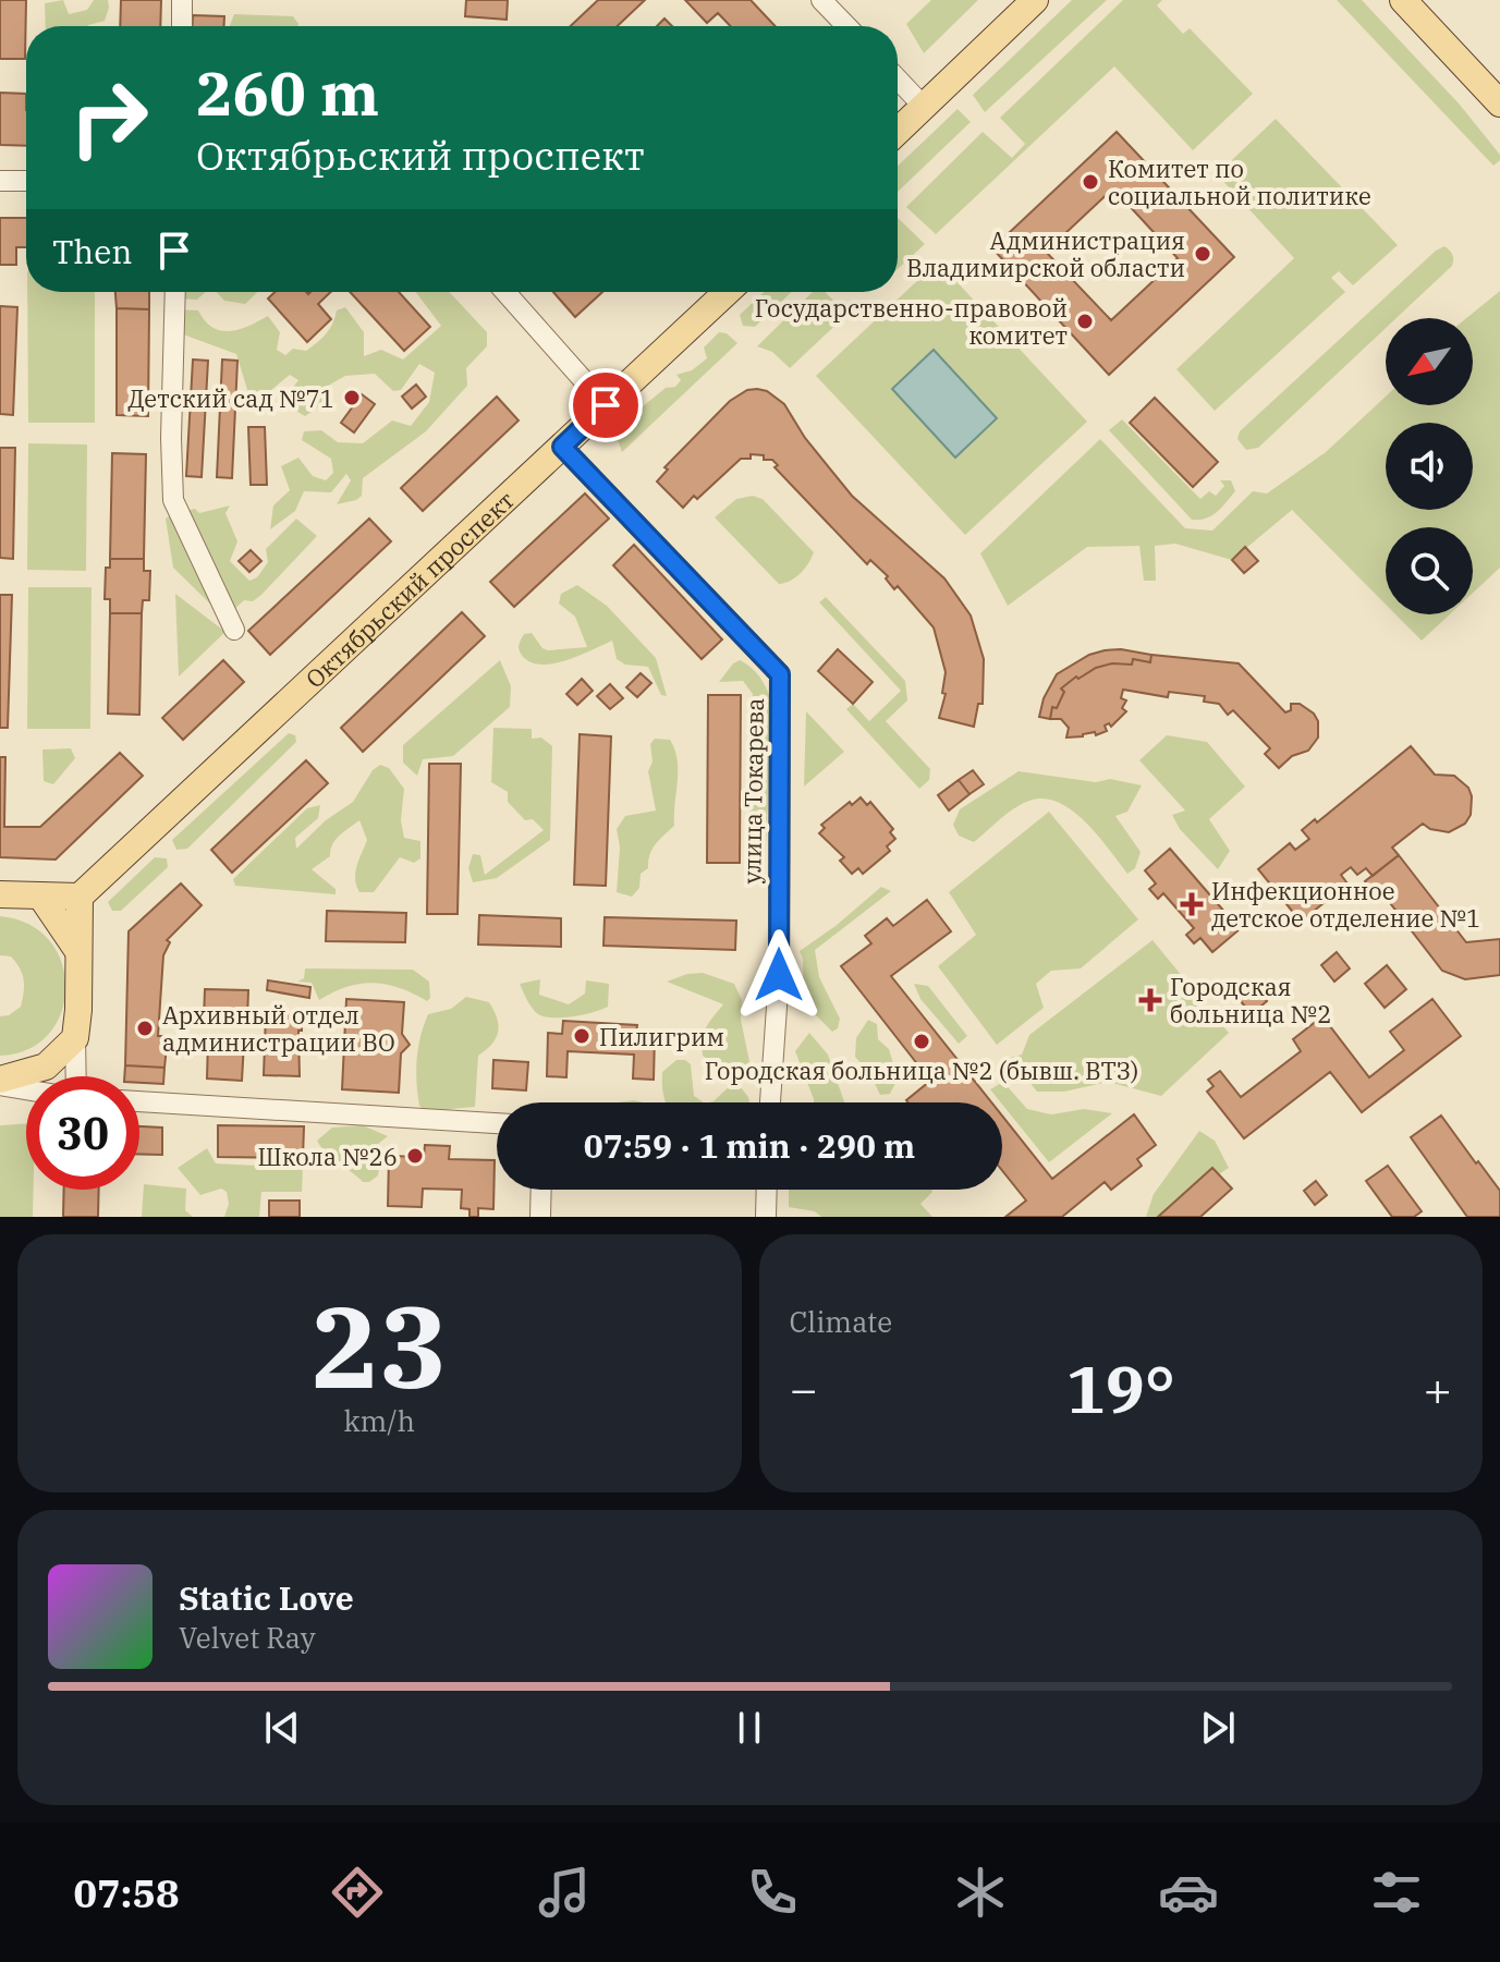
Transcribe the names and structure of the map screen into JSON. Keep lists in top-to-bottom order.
{
  "streets": {
    "main road": ["Октябрьский проспект"],
    "street": ["улица Токарева"]
  },
  "crossings": [
    ["Октябрьский проспект", "улица Токарева"]
  ],
  "places": {
    "other": [
      "Комитет по социальной политике",
      "Администрация Владимирской области",
      "Государственно-правовой комитет",
      "Детский сад №71",
      "Архивный отдел администрации ВО",
      "Пилигрим",
      "Городская больница №2 (бывш. ВТЗ)",
      "Школа №26"
    ],
    "health": ["Инфекционное детское отделение №1", "Городская больница №2"]
  },
  "north": "bottom left",
  "page": {
    "turn": ["260 m", "Октябрьский проспект"],
    "then": "Then",
    "limit": "30",
    "trip": "07:59 · 1 min · 290 m",
    "tile": [
      ["23", "km/h"],
      "Climate"
    ],
    "heat": ["−", "19°", "+"],
    "song": ["Static Love", "Velvet Ray"],
    "tabs": "07:58"
  }
}
